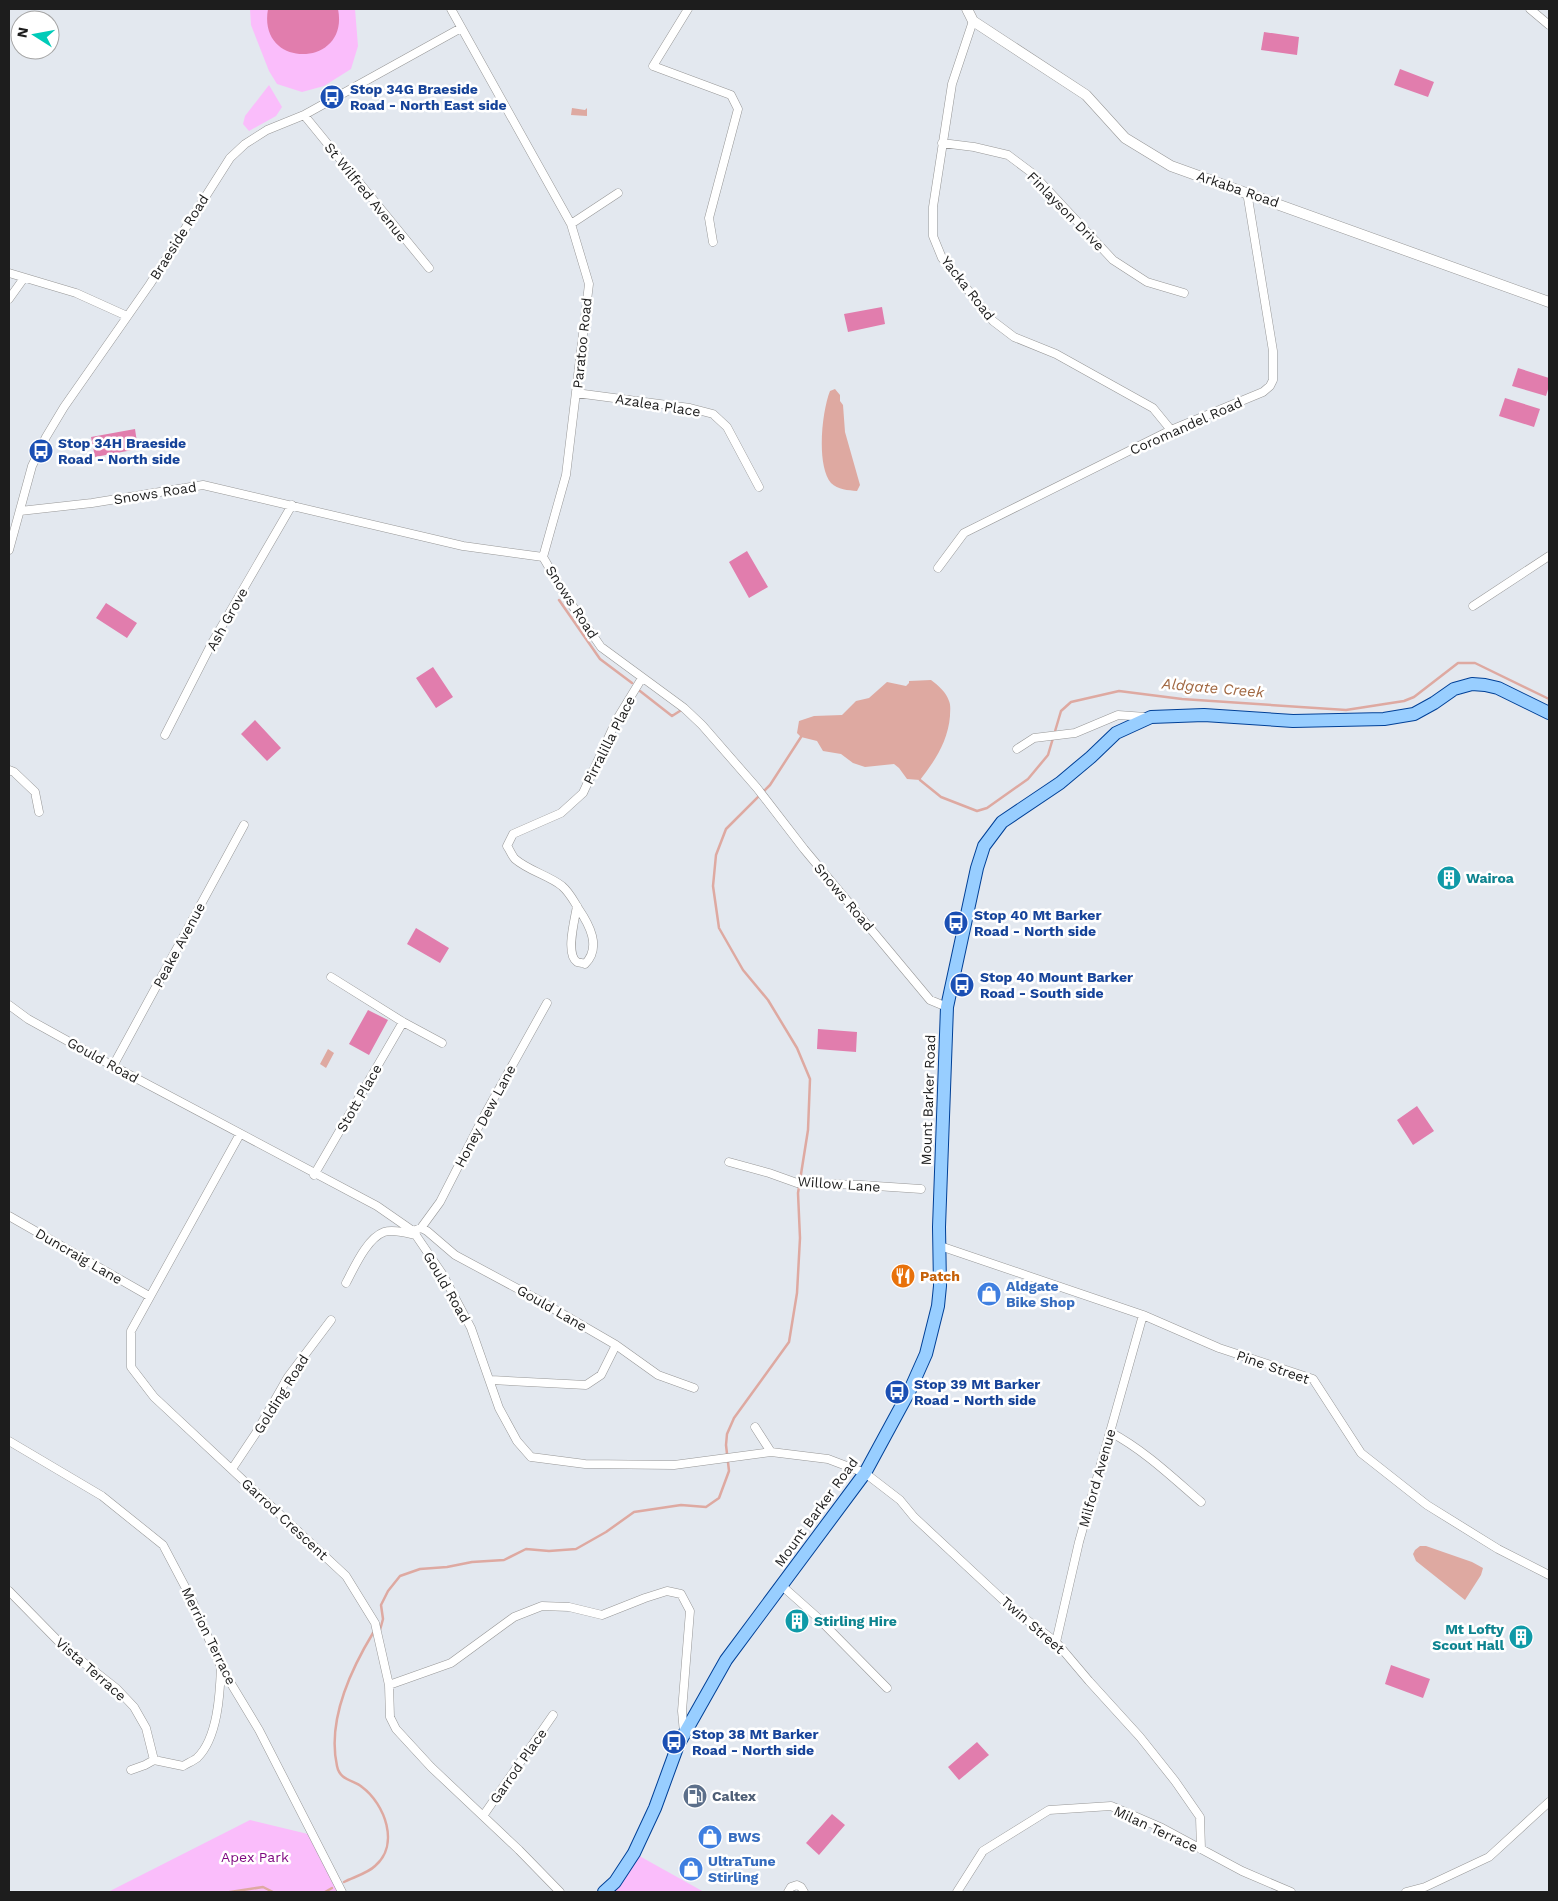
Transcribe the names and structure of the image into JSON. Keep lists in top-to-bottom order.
{
  "streets": {
    "main road": ["Mount Barker Road"],
    "street": [
      "Arkaba Road",
      "St Wilfred Avenue",
      "Finlayson Drive",
      "Braeside Road",
      "Yacka Road",
      "Paratoo Road",
      "Azalea Place",
      "Coromandel Road",
      "Snows Road",
      "Ash Grove",
      "Pirralilla Place",
      "Peake Avenue",
      "Gould Road",
      "Stott Place",
      "Honey Dew Lane",
      "Willow Lane",
      "Duncraig Lane",
      "Gould Lane",
      "Pine Street",
      "Golding Road",
      "Milford Avenue",
      "Garrod Crescent",
      "Twin Street",
      "Merrion Terrace",
      "Vista Terrace",
      "Garrod Place",
      "Milan Terrace"
    ]
  },
  "crossings": [
    ["Arkaba Road", "Yacka Road"],
    ["Arkaba Road", "Coromandel Road"],
    ["St Wilfred Avenue", "Braeside Road"],
    ["Finlayson Drive", "Yacka Road"],
    ["Braeside Road", "Paratoo Road"],
    ["Braeside Road", "Snows Road"],
    ["Yacka Road", "Coromandel Road"],
    ["Paratoo Road", "Azalea Place"],
    ["Paratoo Road", "Snows Road"],
    ["Snows Road", "Ash Grove"],
    ["Snows Road", "Pirralilla Place"],
    ["Snows Road", "Mount Barker Road"],
    ["Peake Avenue", "Gould Road"],
    ["Gould Road", "Stott Place"],
    ["Gould Road", "Mount Barker Road"],
    ["Gould Road", "Honey Dew Lane"],
    ["Gould Road", "Gould Lane"],
    ["Gould Road", "Garrod Crescent"],
    ["Gould Road", "Twin Street"],
    ["Mount Barker Road", "Pine Street"],
    ["Mount Barker Road", "Twin Street"],
    ["Honey Dew Lane", "Gould Lane"],
    ["Duncraig Lane", "Garrod Crescent"],
    ["Pine Street", "Milford Avenue"],
    ["Golding Road", "Garrod Crescent"],
    ["Milford Avenue", "Twin Street"],
    ["Garrod Crescent", "Garrod Place"],
    ["Twin Street", "Milan Terrace"]
  ],
  "water": ["Aldgate Creek"],
  "parks": ["Apex Park"],
  "places": {
    "bus stop": [
      "Stop 34G Braeside Road - North East side",
      "Stop 34H Braeside Road - North side",
      "Stop 40 Mt Barker Road - North side",
      "Stop 40 Mount Barker Road - South side",
      "Stop 39 Mt Barker Road - North side",
      "Stop 38 Mt Barker Road - North side"
    ],
    "building": ["Wairoa", "Stirling Hire", "Mt Lofty Scout Hall"],
    "restaurant": ["Patch"],
    "shop": ["Aldgate Bike Shop", "BWS", "UltraTune Stirling"],
    "fuel station": ["Caltex"]
  },
  "north": "left"
}
